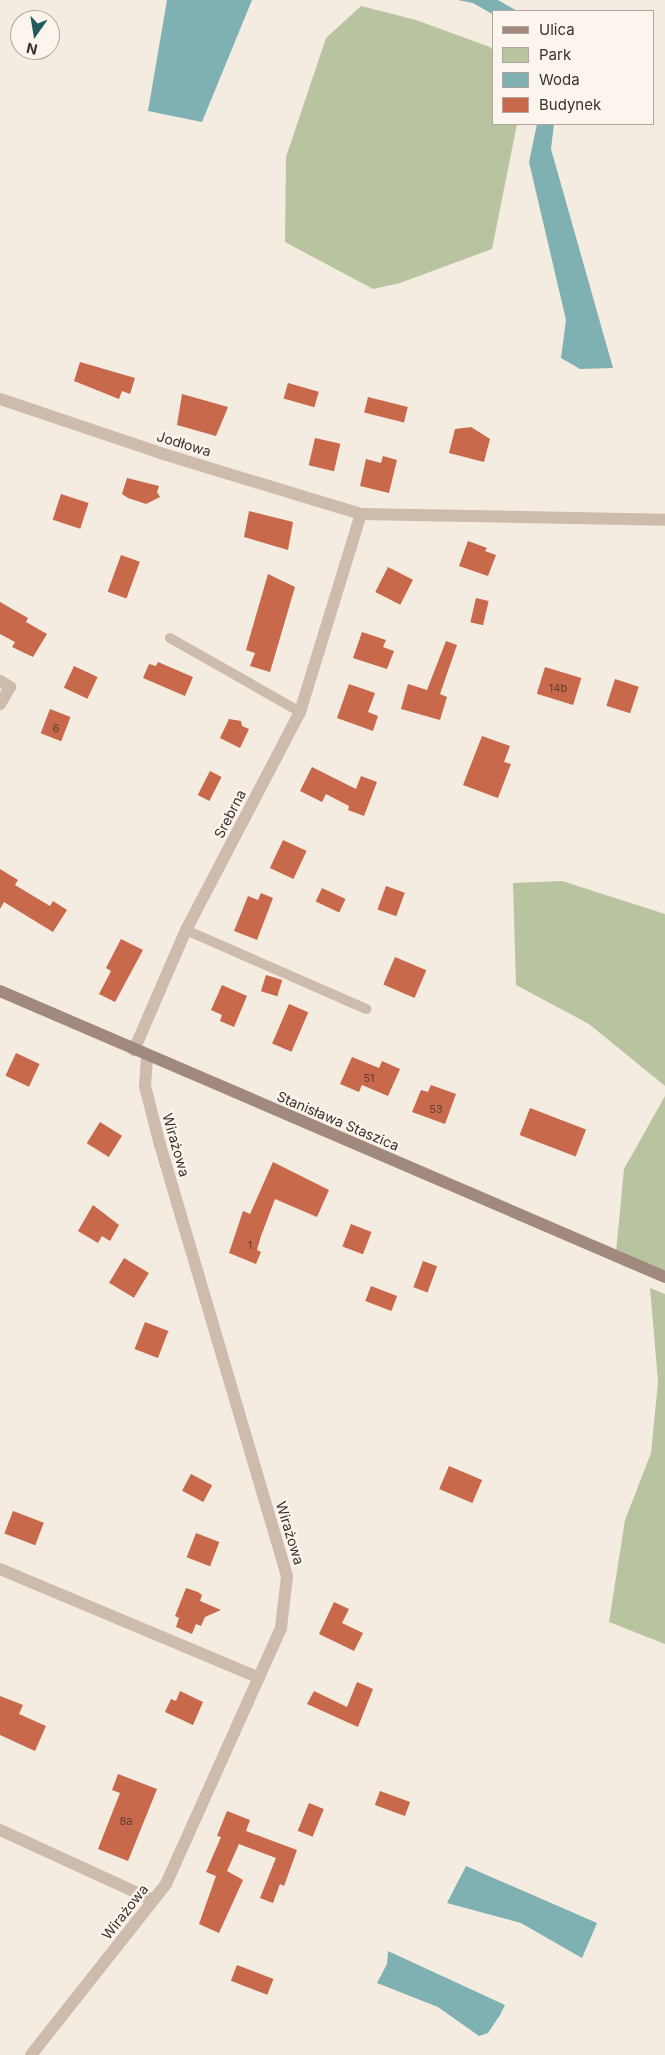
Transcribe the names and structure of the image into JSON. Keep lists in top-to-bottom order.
{
  "streets": {
    "street": [
      "Jodłowa",
      "Srebrna",
      "Stanisława Staszica",
      "Wirażowa"
    ]
  },
  "crossings": [
    ["Jodłowa", "Srebrna"],
    ["Srebrna", "Stanisława Staszica"],
    ["Stanisława Staszica", "Wirażowa"]
  ],
  "house_numbers": [
    "14b",
    "6",
    "51",
    "53",
    "1",
    "8a"
  ],
  "legend": [
    "Ulica",
    "Park",
    "Woda",
    "Budynek"
  ],
  "north": "bottom"
}
